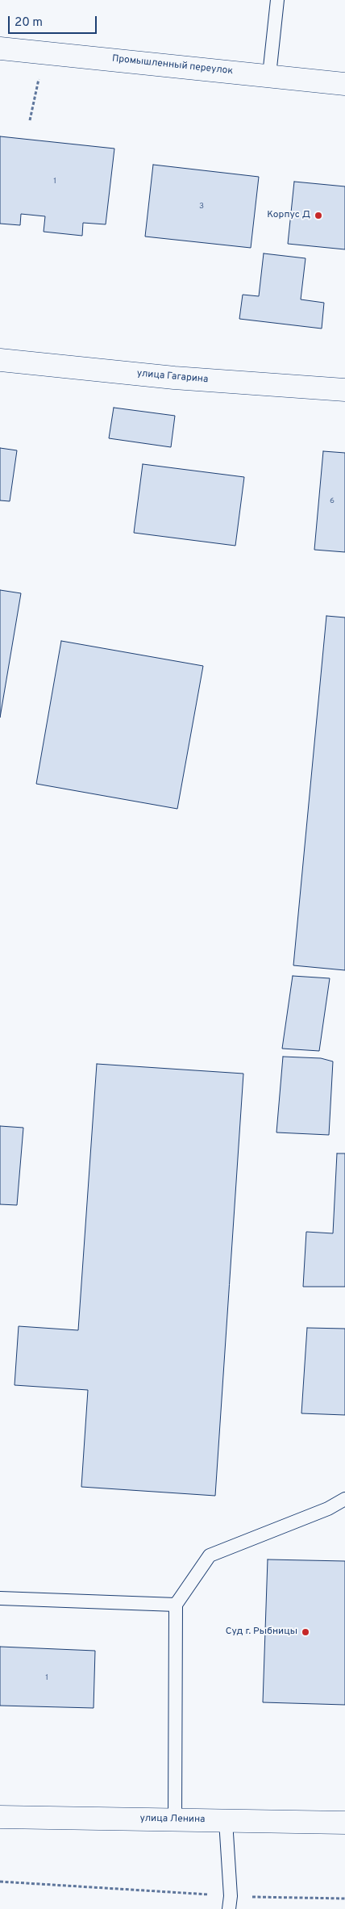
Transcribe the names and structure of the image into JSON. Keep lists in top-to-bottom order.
{
  "streets": {
    "street": ["Промышленный переулок", "улица Гагарина", "улица Ленина"]
  },
  "places": ["Корпус Д", "Суд г. Рыбницы"],
  "house_numbers": [
    "1",
    "3",
    "6",
    "1"
  ],
  "scale_bar": "20 m"
}
